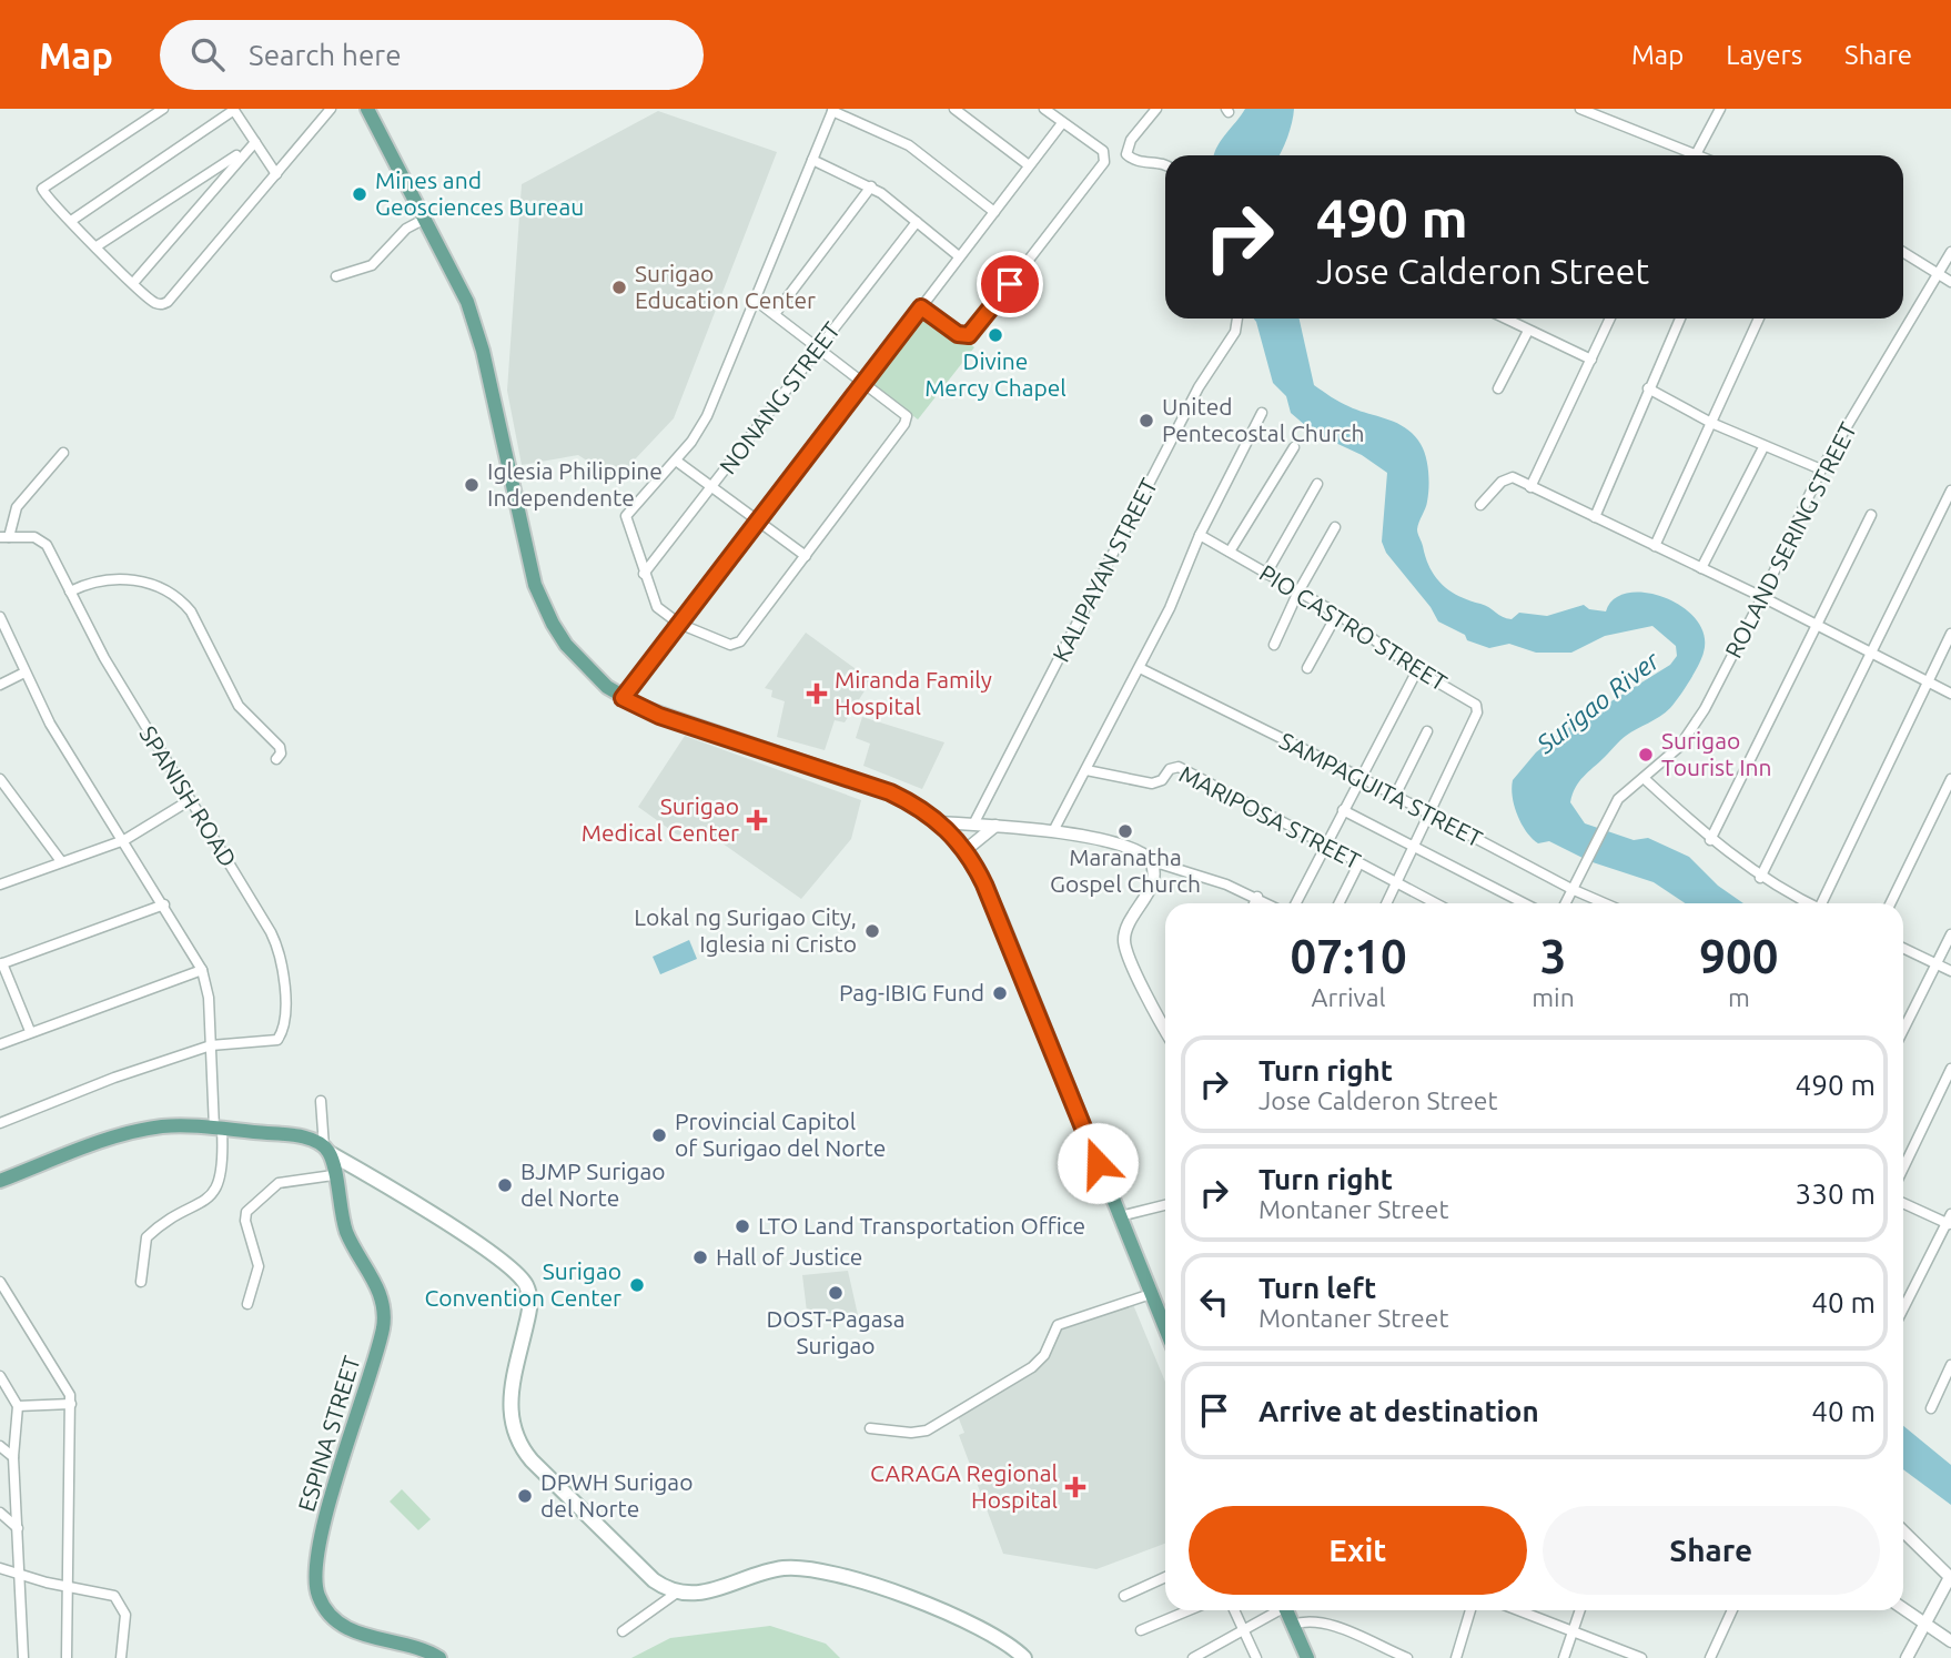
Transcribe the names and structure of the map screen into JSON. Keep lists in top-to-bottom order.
{
  "streets": {
    "main road": ["ESPINA STREET"],
    "street": [
      "NONANG STREET",
      "ROLAND SERING STREET",
      "KALIPAYAN STREET",
      "PIO CASTRO STREET",
      "SAMPAGUITA STREET",
      "SPANISH ROAD",
      "MARIPOSA STREET"
    ]
  },
  "crossings": [
    ["ROLAND SERING STREET", "SAMPAGUITA STREET"],
    ["PIO CASTRO STREET", "SAMPAGUITA STREET"],
    ["PIO CASTRO STREET", "MARIPOSA STREET"]
  ],
  "water": ["Surigao River"],
  "places": {
    "other": [
      "Mines and Geosciences Bureau",
      "Surigao Education Center",
      "Divine Mercy Chapel",
      "United Pentecostal Church",
      "Iglesia Philippine Independente",
      "Surigao Tourist Inn",
      "Maranatha Gospel Church",
      "Lokal ng Surigao City, Iglesia ni Cristo",
      "Pag-IBIG Fund",
      "Provincial Capitol of Surigao del Norte",
      "BJMP Surigao del Norte",
      "LTO Land Transportation Office",
      "Hall of Justice",
      "Surigao Convention Center",
      "DOST-Pagasa Surigao",
      "DPWH Surigao del Norte"
    ],
    "health": ["Miranda Family Hospital", "Surigao Medical Center", "CARAGA Regional Hospital"]
  },
  "page": {
    "header": "Map",
    "search": "Search here",
    "nav": ["Map", "Layers", "Share"],
    "turn": ["490 m", "Jose Calderon Street"],
    "eta": [
      "07:10",
      "Arrival",
      "3",
      "min",
      "900",
      "m"
    ],
    "list": [
      {
        "name": "Turn right",
        "note": "Jose Calderon Street",
        "value": "490 m"
      },
      {
        "name": "Turn right",
        "note": "Montaner Street",
        "value": "330 m"
      },
      {
        "name": "Turn left",
        "note": "Montaner Street",
        "value": "40 m"
      },
      {
        "name": "Arrive at destination",
        "value": "40 m"
      }
    ],
    "buttons": ["Exit", "Share"]
  }
}
